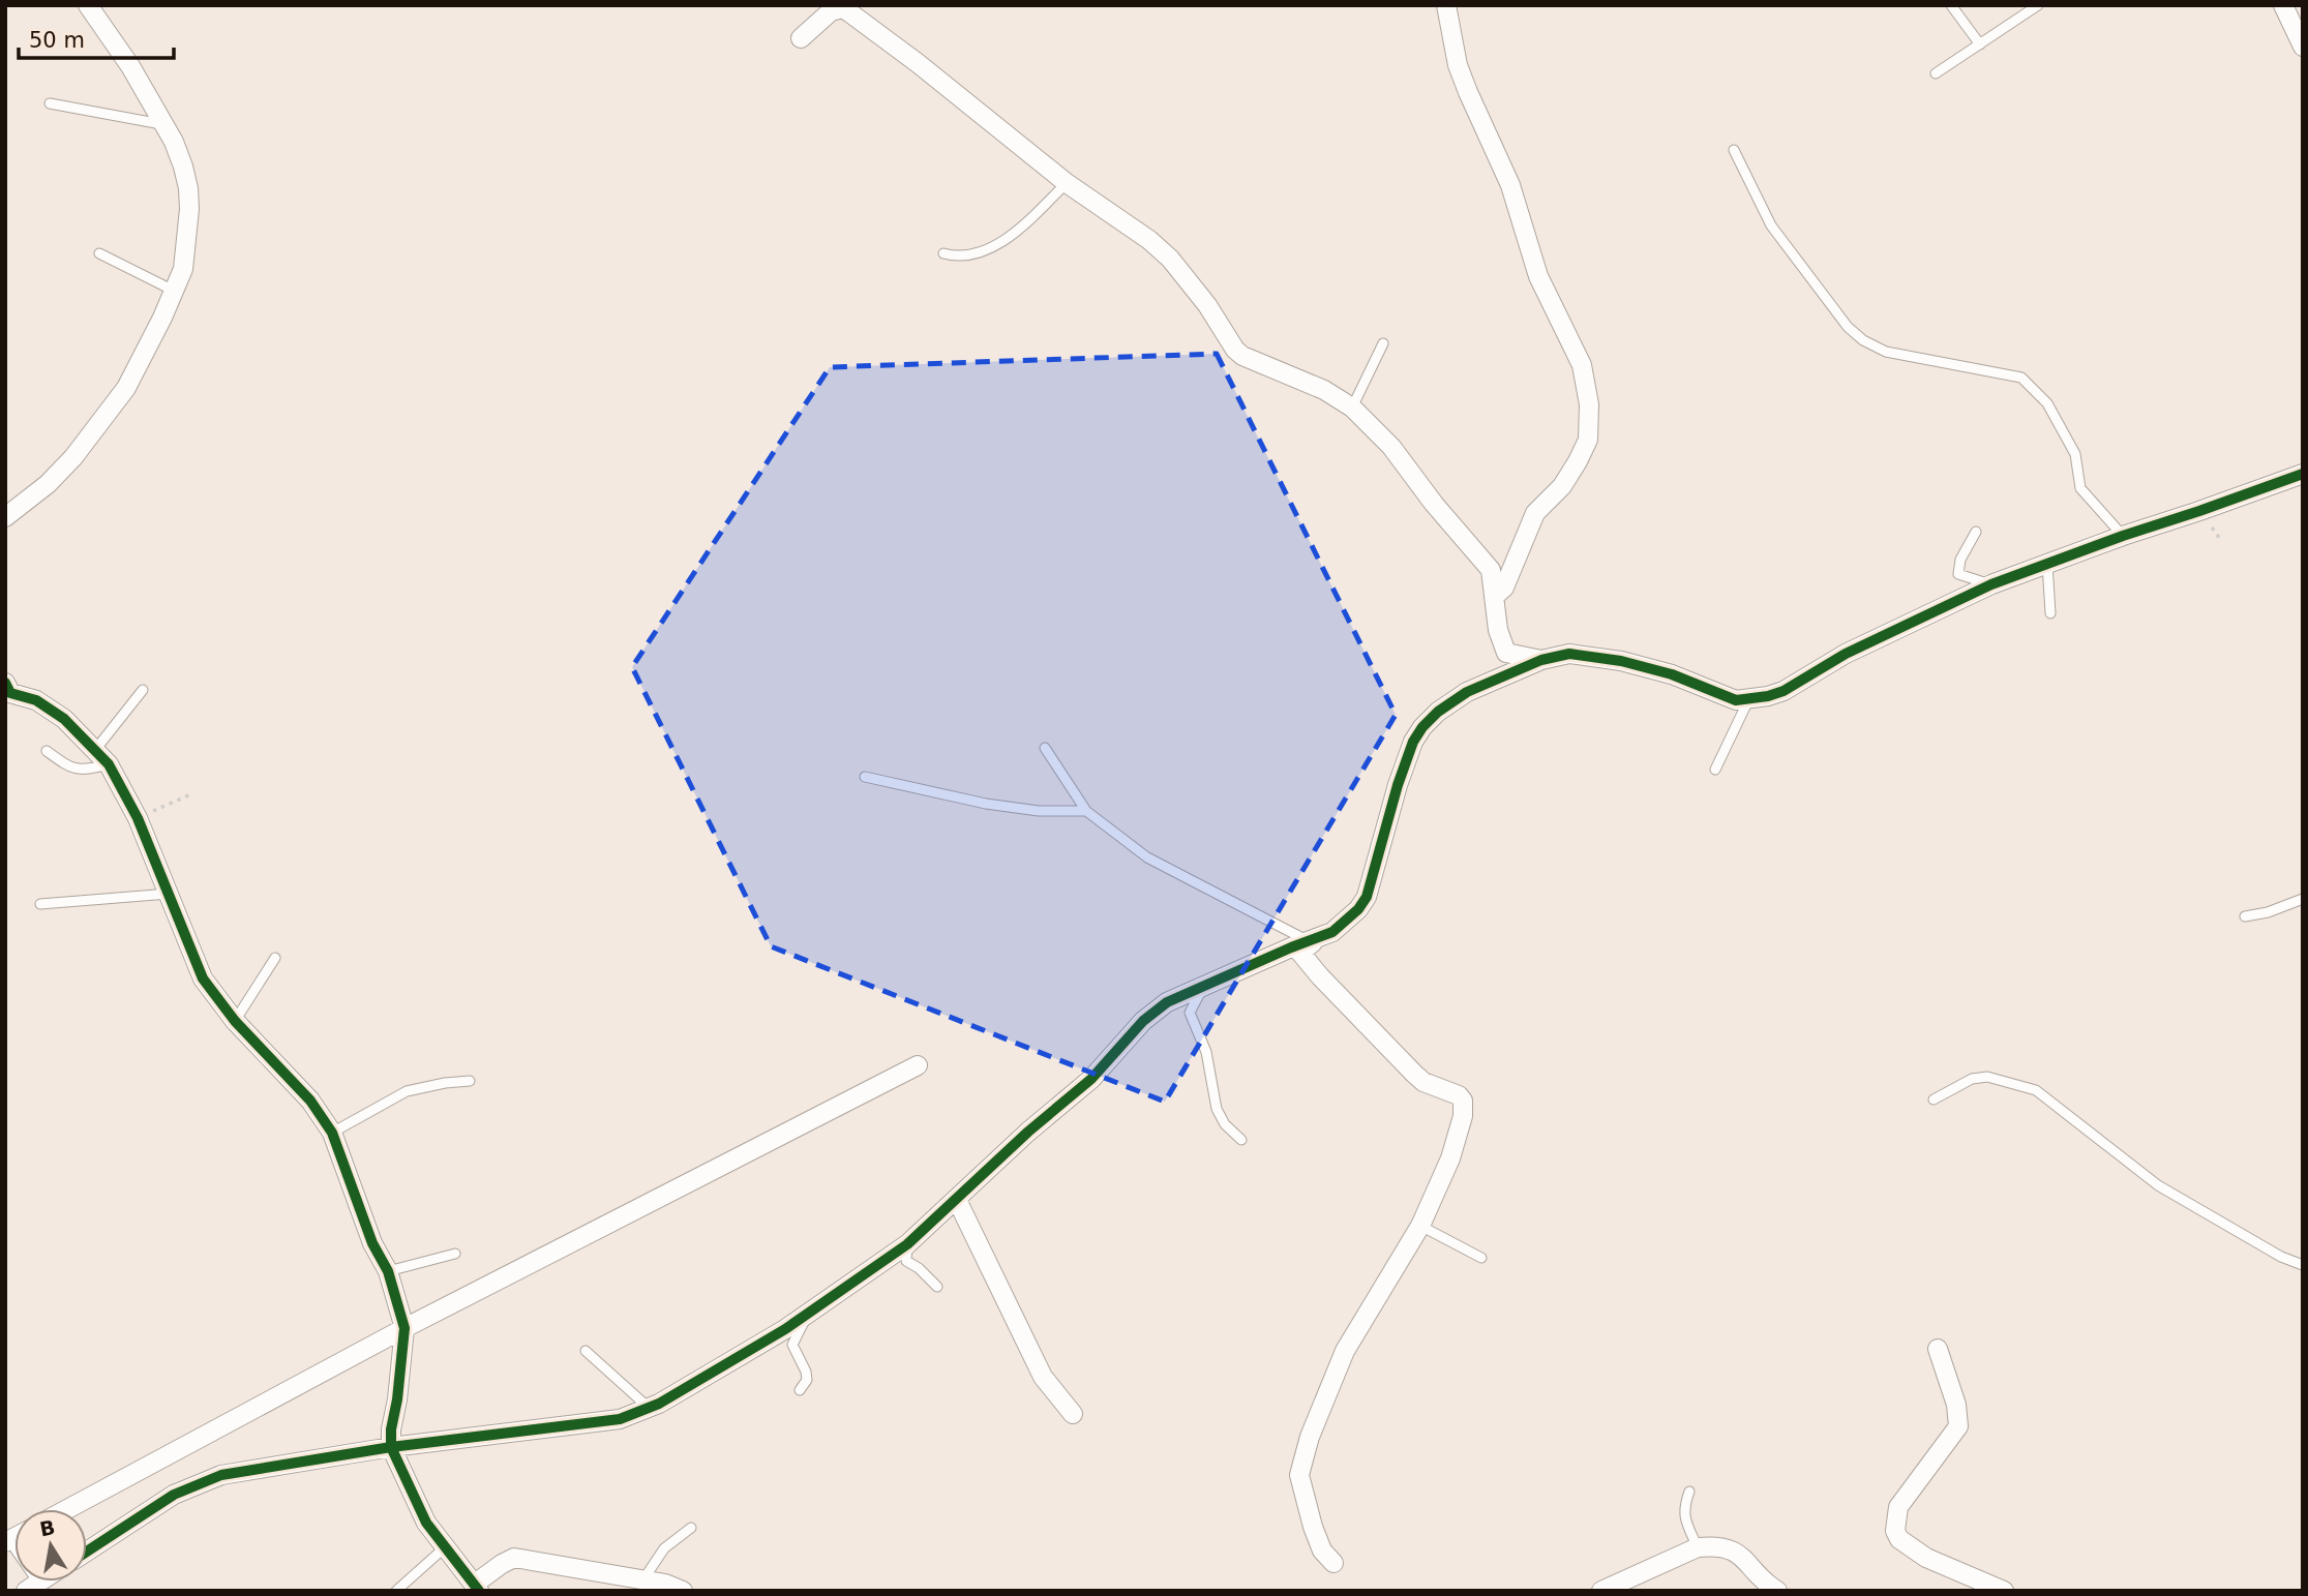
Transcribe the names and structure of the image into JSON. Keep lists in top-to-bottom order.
{
  "scale_bar": "50 m",
  "north": "top"
}
